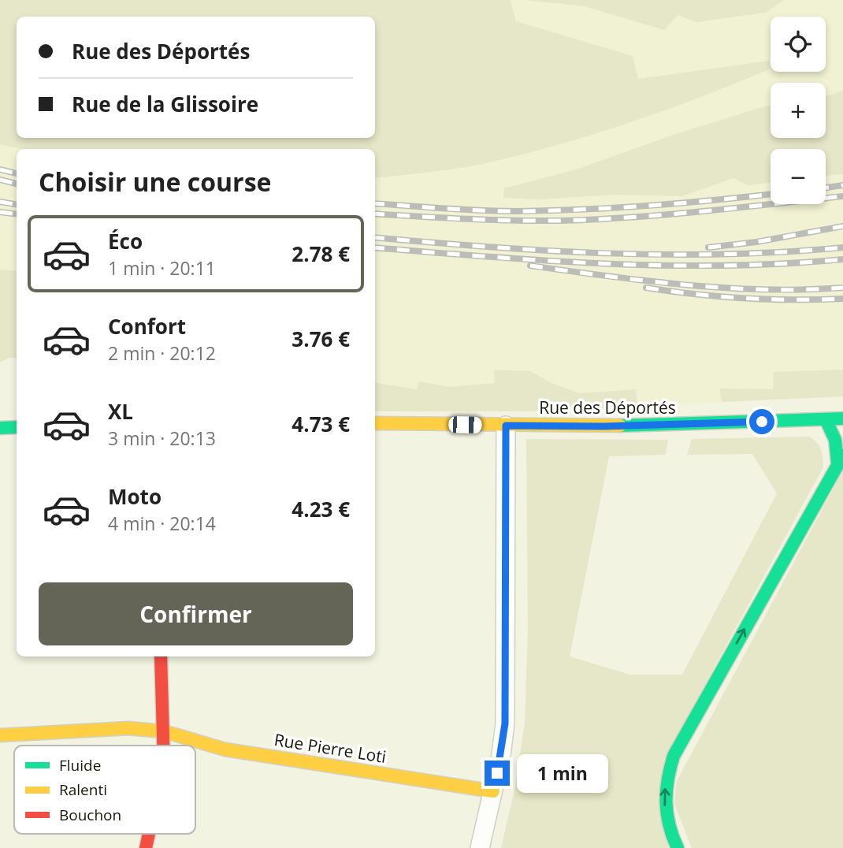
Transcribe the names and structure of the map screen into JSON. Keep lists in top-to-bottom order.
{
  "streets": {
    "main road": ["Rue des Déportés", "Rue Pierre Loti"]
  },
  "legend": ["Fluide", "Ralenti", "Bouchon"],
  "page": {
    "map_buttons": ["+", "−"],
    "banner": ["Rue des Déportés", "Rue de la Glissoire"],
    "heading": "Choisir une course",
    "list": [
      {
        "name": "Éco",
        "note": "1 min · 20:11",
        "value": "2.78 €"
      },
      {
        "name": "Confort",
        "note": "2 min · 20:12",
        "value": "3.76 €"
      },
      {
        "name": "XL",
        "note": "3 min · 20:13",
        "value": "4.73 €"
      },
      {
        "name": "Moto",
        "note": "4 min · 20:14",
        "value": "4.23 €"
      }
    ],
    "buttons": "Confirmer",
    "bubble": "1 min"
  }
}
